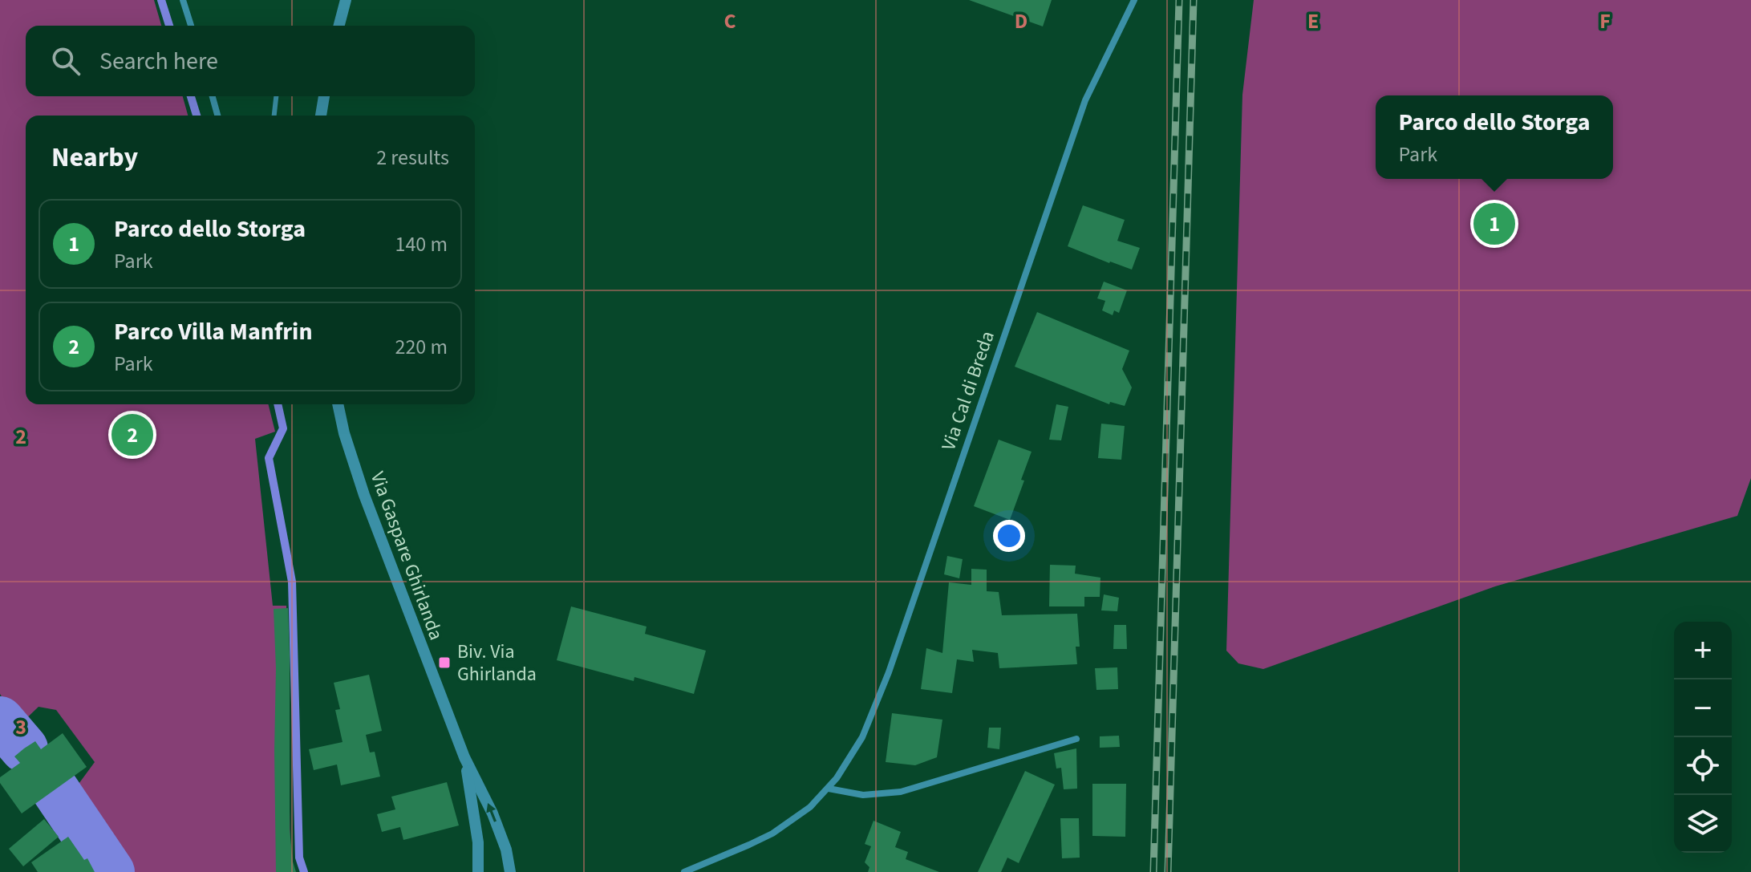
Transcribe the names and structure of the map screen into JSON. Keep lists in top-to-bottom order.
{
  "streets": {
    "street": ["Via Cal di Breda", "Via Gaspare Ghirlanda"]
  },
  "places": {
    "transit": ["Biv. Via Ghirlanda"]
  },
  "page": {
    "search": "Search here",
    "popup": ["Parco dello Storga", "Park"],
    "heading": ["Nearby", "2 results"],
    "list": [
      {
        "mark": "1",
        "name": "Parco dello Storga",
        "note": "Park",
        "value": "140 m"
      },
      {
        "mark": "2",
        "name": "Parco Villa Manfrin",
        "note": "Park",
        "value": "220 m"
      }
    ],
    "pins": ["1", "2"],
    "map_buttons": ["+", "−"]
  },
  "grid": {
    "columns": [
      "C",
      "D",
      "E",
      "F"
    ],
    "rows": ["2", "3"]
  }
}
